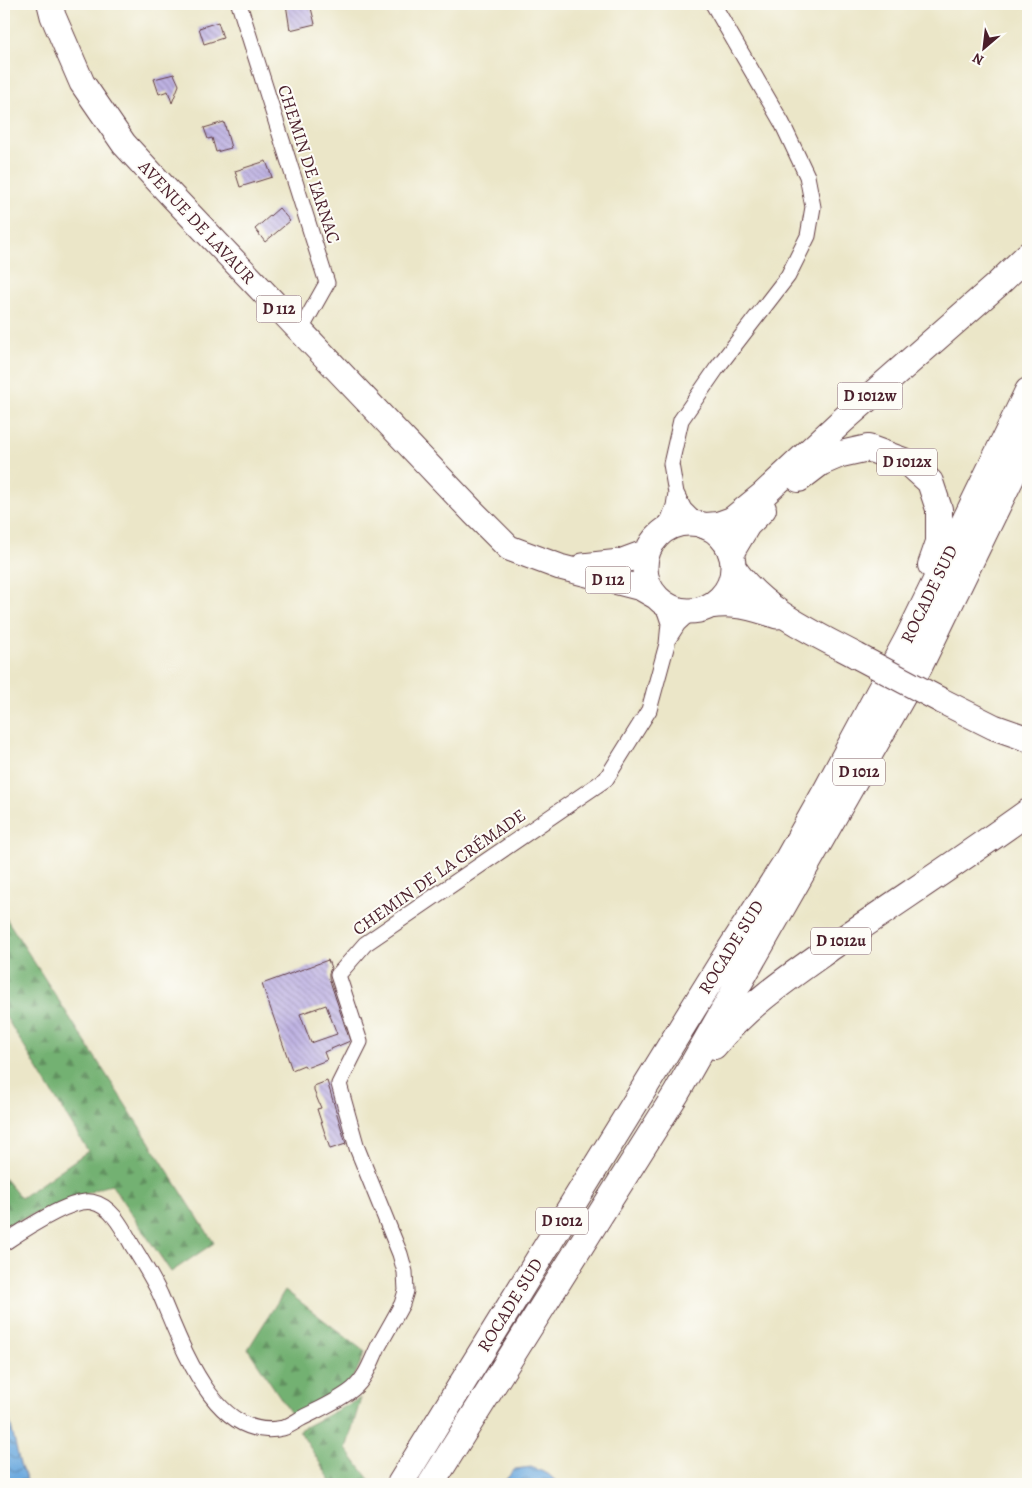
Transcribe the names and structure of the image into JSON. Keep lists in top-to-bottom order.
{
  "streets": {
    "highway": [
      "D 1012w",
      "D 1012x",
      "ROCADE SUD",
      "D 1012",
      "D 1012u"
    ],
    "main road": ["AVENUE DE LAVAUR", "D 112"],
    "street": ["CHEMIN DE L'ARNAC", "CHEMIN DE LA CRÉMADE"]
  },
  "crossings": [
    ["CHEMIN DE L'ARNAC", "AVENUE DE LAVAUR"],
    ["AVENUE DE LAVAUR", "D 112"],
    ["D 112", "D 1012w"],
    ["D 112", "D 1012x"],
    ["D 1012w", "D 1012x"],
    ["D 1012x", "ROCADE SUD"],
    ["ROCADE SUD", "D 1012u"]
  ],
  "north": "bottom left"
}
